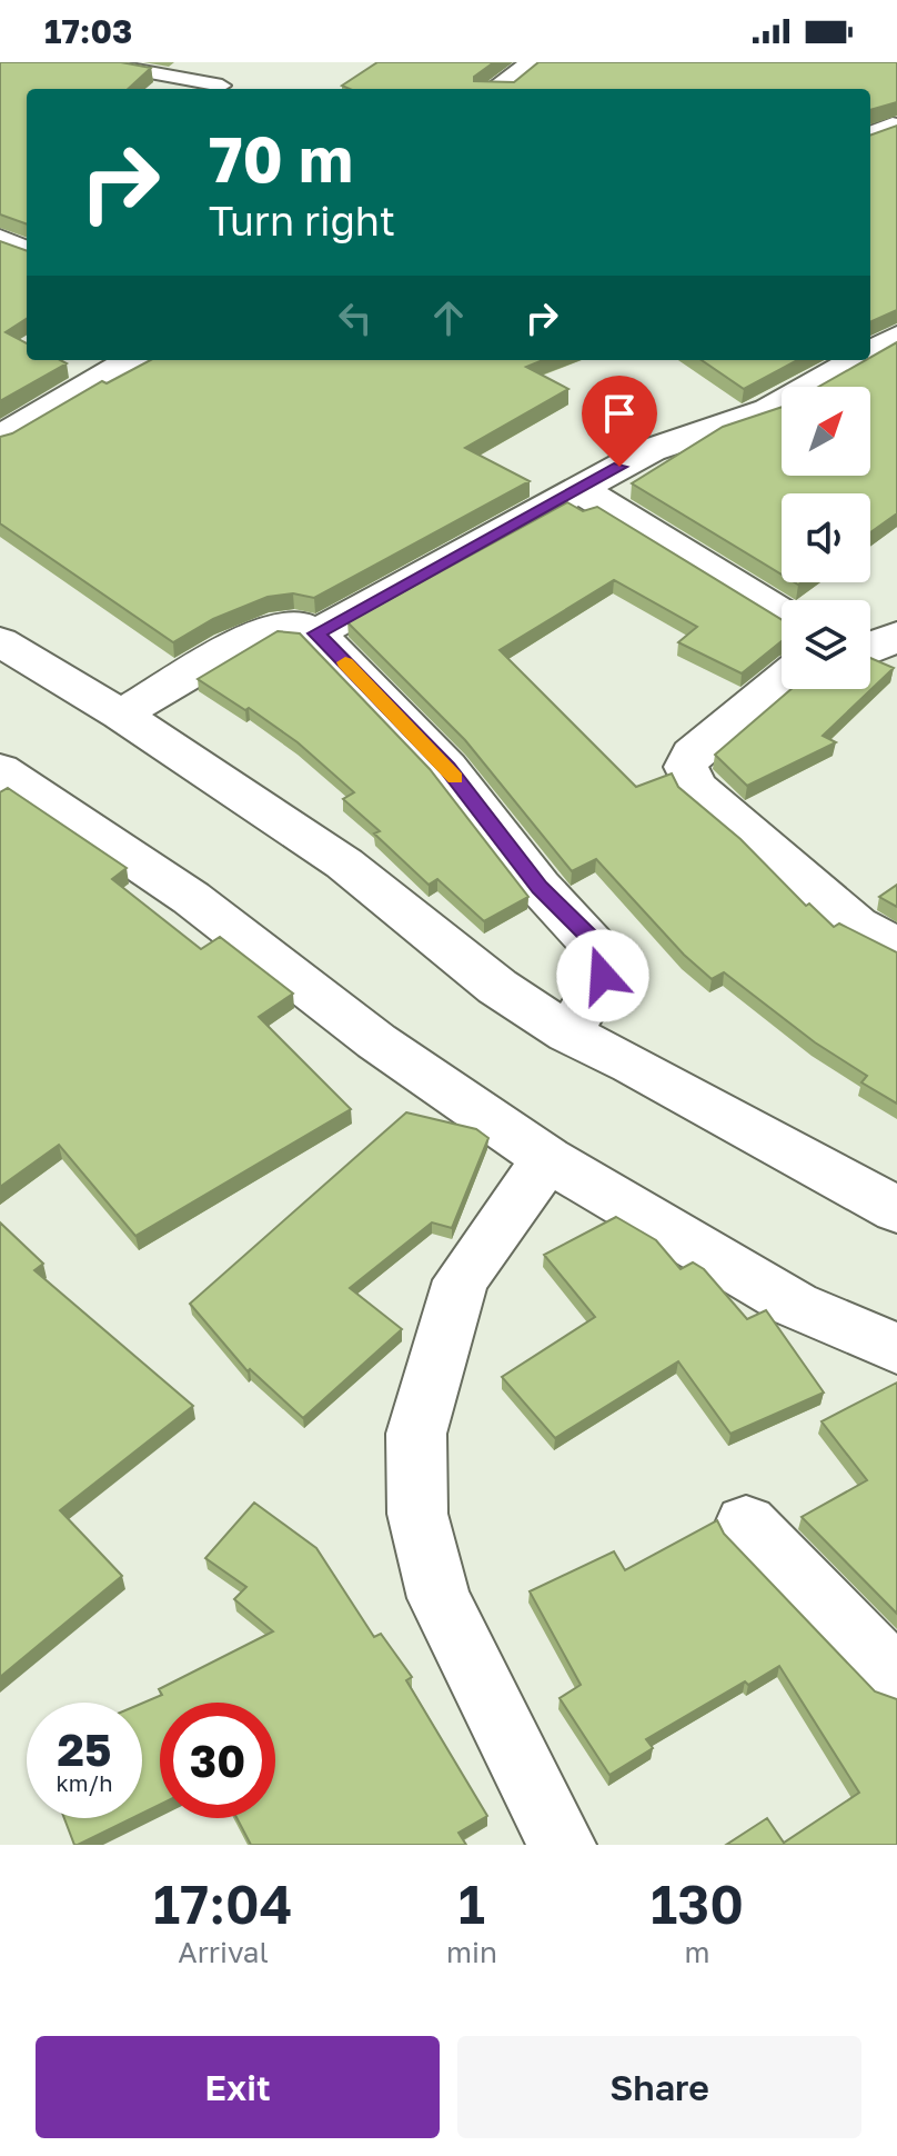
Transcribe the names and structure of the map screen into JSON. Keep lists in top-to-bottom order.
{
  "north": "top right",
  "page": {
    "status": "17:03",
    "turn": ["70 m", "Turn right"],
    "speed": "25 km/h",
    "limit": "30",
    "eta": [
      "17:04",
      "Arrival",
      "1",
      "min",
      "130",
      "m"
    ],
    "buttons": ["Exit", "Share"]
  }
}
